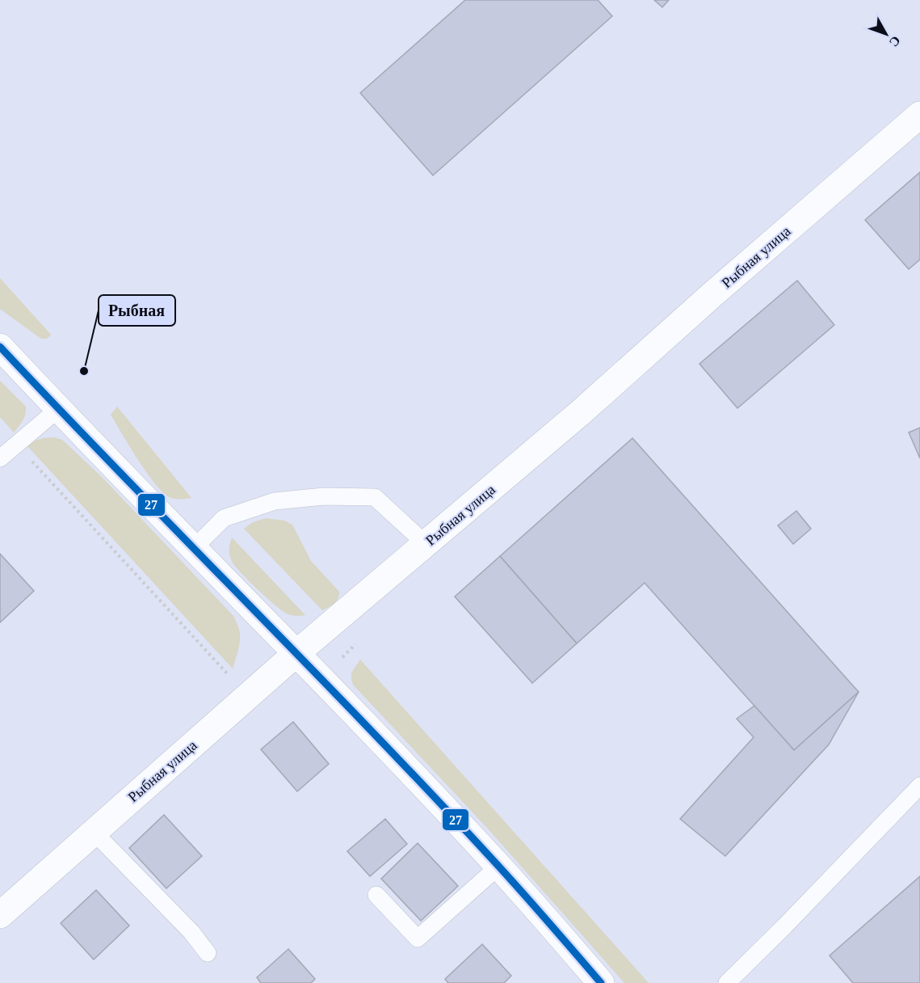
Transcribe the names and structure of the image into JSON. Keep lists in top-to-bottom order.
{
  "streets": {
    "street": ["Рыбная улица"]
  },
  "places": ["Рыбная"],
  "lines": ["transit line 27"],
  "north": "bottom right"
}
